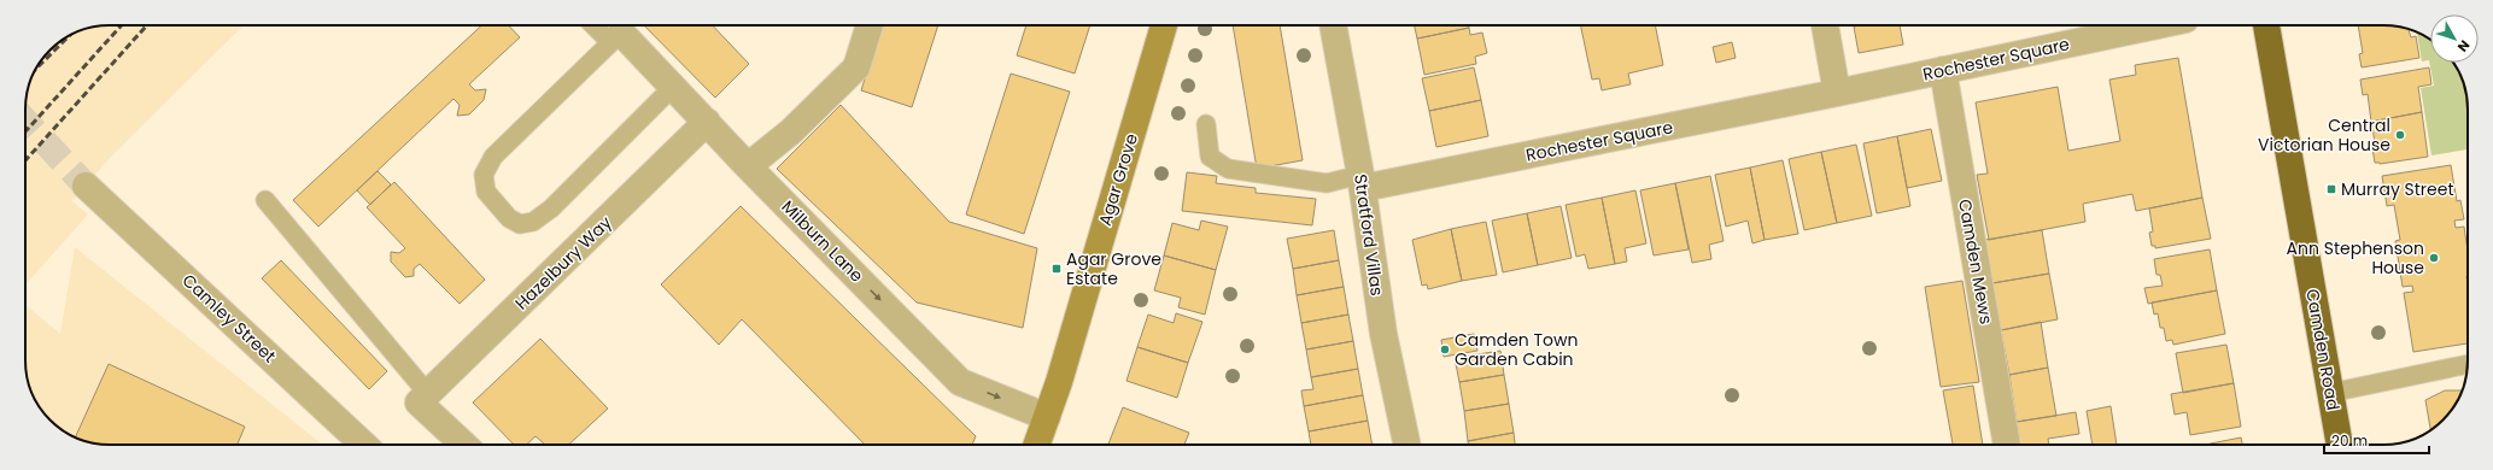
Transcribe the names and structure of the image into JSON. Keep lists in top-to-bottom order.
{
  "streets": {
    "highway": ["Camden Road"],
    "street": [
      "Rochester Square",
      "Agar Grove",
      "Stratford Villas",
      "Milburn Lane",
      "Camden Mews",
      "Hazelbury Way",
      "Camley Street"
    ]
  },
  "crossings": [
    ["Rochester Square", "Stratford Villas"],
    ["Rochester Square", "Camden Mews"],
    ["Agar Grove", "Milburn Lane"],
    ["Milburn Lane", "Hazelbury Way"]
  ],
  "one_way": ["Milburn Lane"],
  "places": {
    "other": ["Central Victorian House", "Ann Stephenson House", "Camden Town Garden Cabin"],
    "transit": ["Murray Street", "Agar Grove Estate"]
  },
  "scale_bar": "20 m",
  "north": "bottom right"
}
